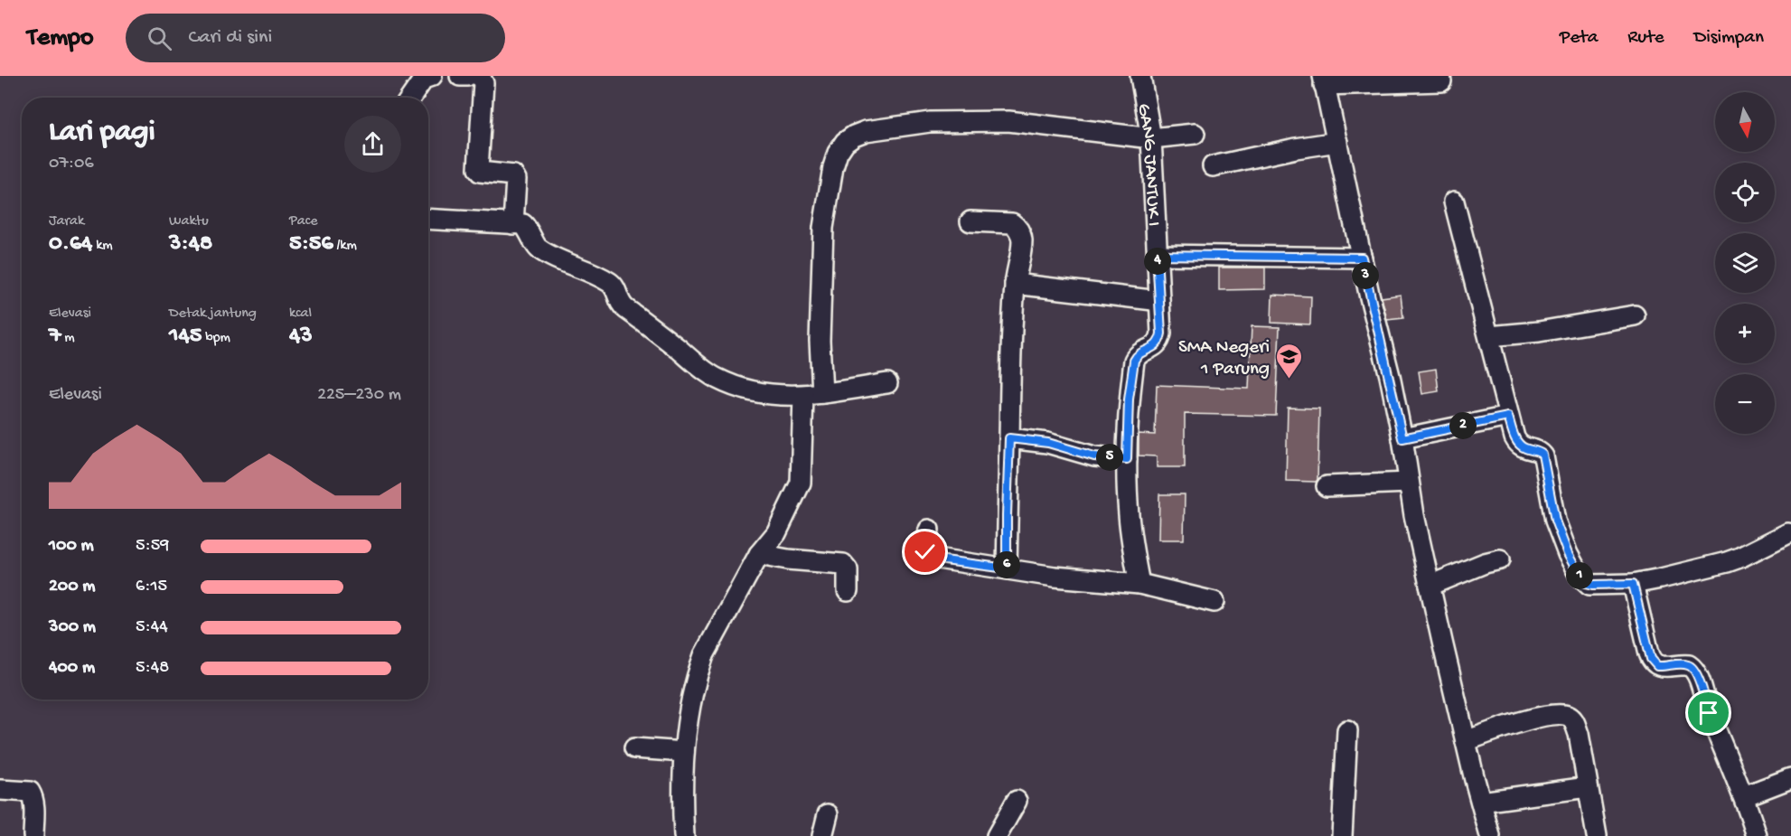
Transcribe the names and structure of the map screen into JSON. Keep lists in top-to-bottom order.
{
  "streets": {
    "street": ["GANG JANTUK I"]
  },
  "places": {
    "school or university": ["SMA Negeri 1 Parung"]
  },
  "north": "bottom",
  "page": {
    "header": "Tempo",
    "search": "Cari di sini",
    "nav": ["Peta", "Rute", "Disimpan"],
    "map_buttons": ["+", "−"],
    "heading": ["Lari pagi", "07:06"],
    "stats": [
      ["Jarak", "0.64 km"],
      ["Waktu", "3:48"],
      ["Pace", "5:56 /km"],
      ["Elevasi", "7 m"],
      ["Detak jantung", "145 bpm"],
      ["kcal", "43"]
    ],
    "pins": [
      "4",
      "3",
      "2",
      "5",
      "6",
      "1"
    ],
    "chart": ["Elevasi", "225–230 m"],
    "list": [
      {
        "name": "100 m",
        "note": "5:59"
      },
      {
        "name": "200 m",
        "note": "6:15"
      },
      {
        "name": "300 m",
        "note": "5:44"
      },
      {
        "name": "400 m",
        "note": "5:48"
      }
    ]
  }
}
